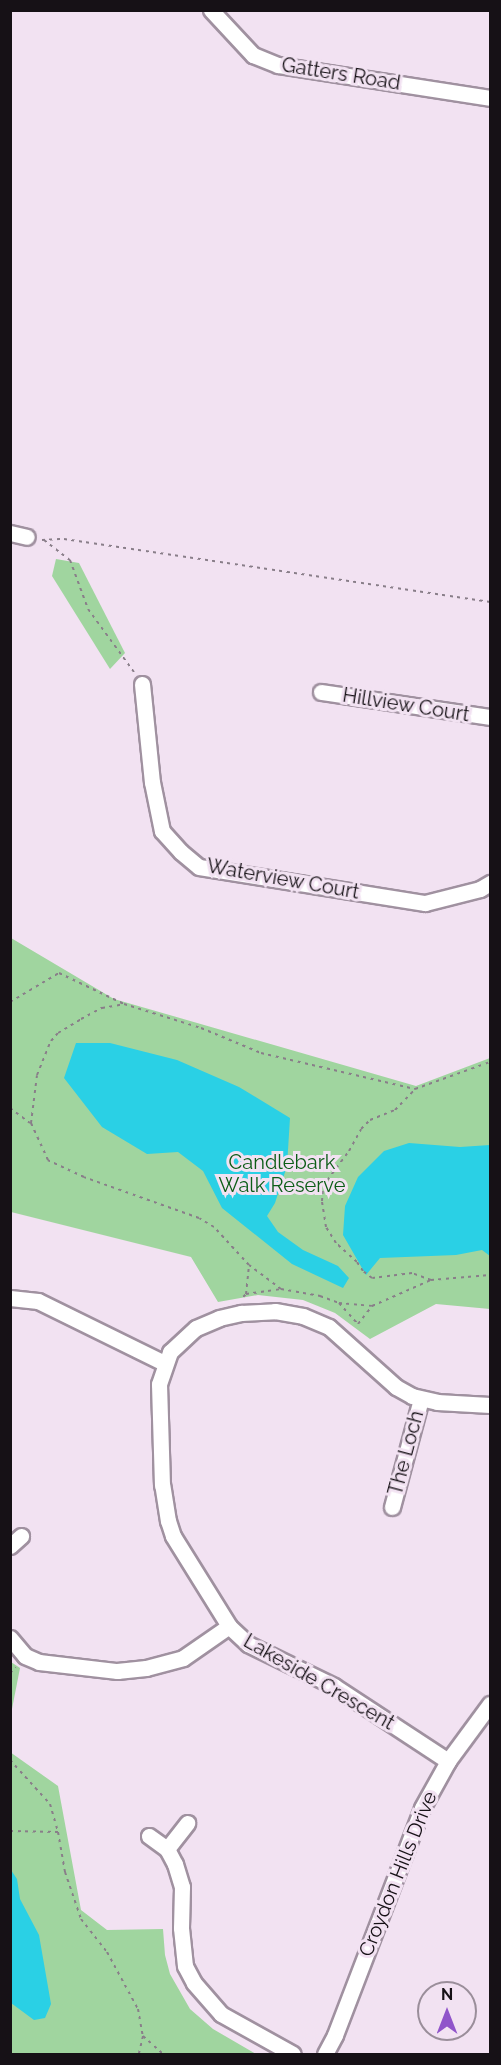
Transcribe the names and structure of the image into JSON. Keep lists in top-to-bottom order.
{
  "streets": {
    "street": [
      "Gatters Road",
      "Hillview Court",
      "Waterview Court",
      "The Loch",
      "Lakeside Crescent",
      "Croydon Hills Drive"
    ]
  },
  "crossings": [
    ["The Loch", "Lakeside Crescent"],
    ["Lakeside Crescent", "Croydon Hills Drive"]
  ],
  "parks": ["Candlebark Walk Reserve"],
  "north": "top"
}
